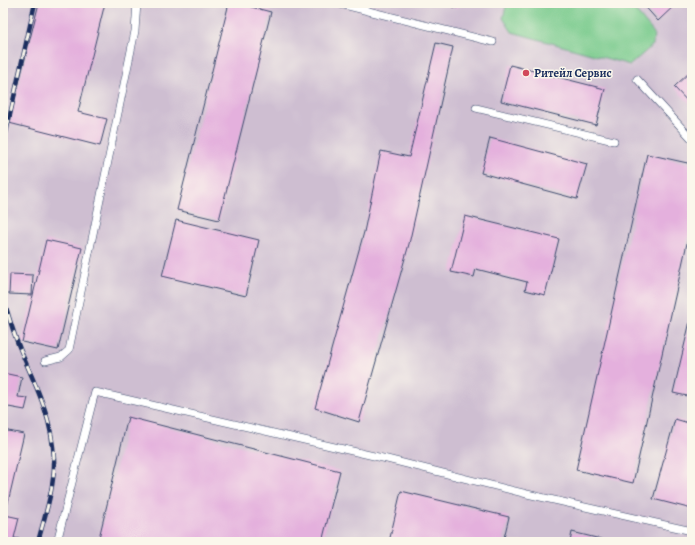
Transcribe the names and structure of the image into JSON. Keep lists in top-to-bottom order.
{
  "places": ["Ритейл Сервис"]
}
